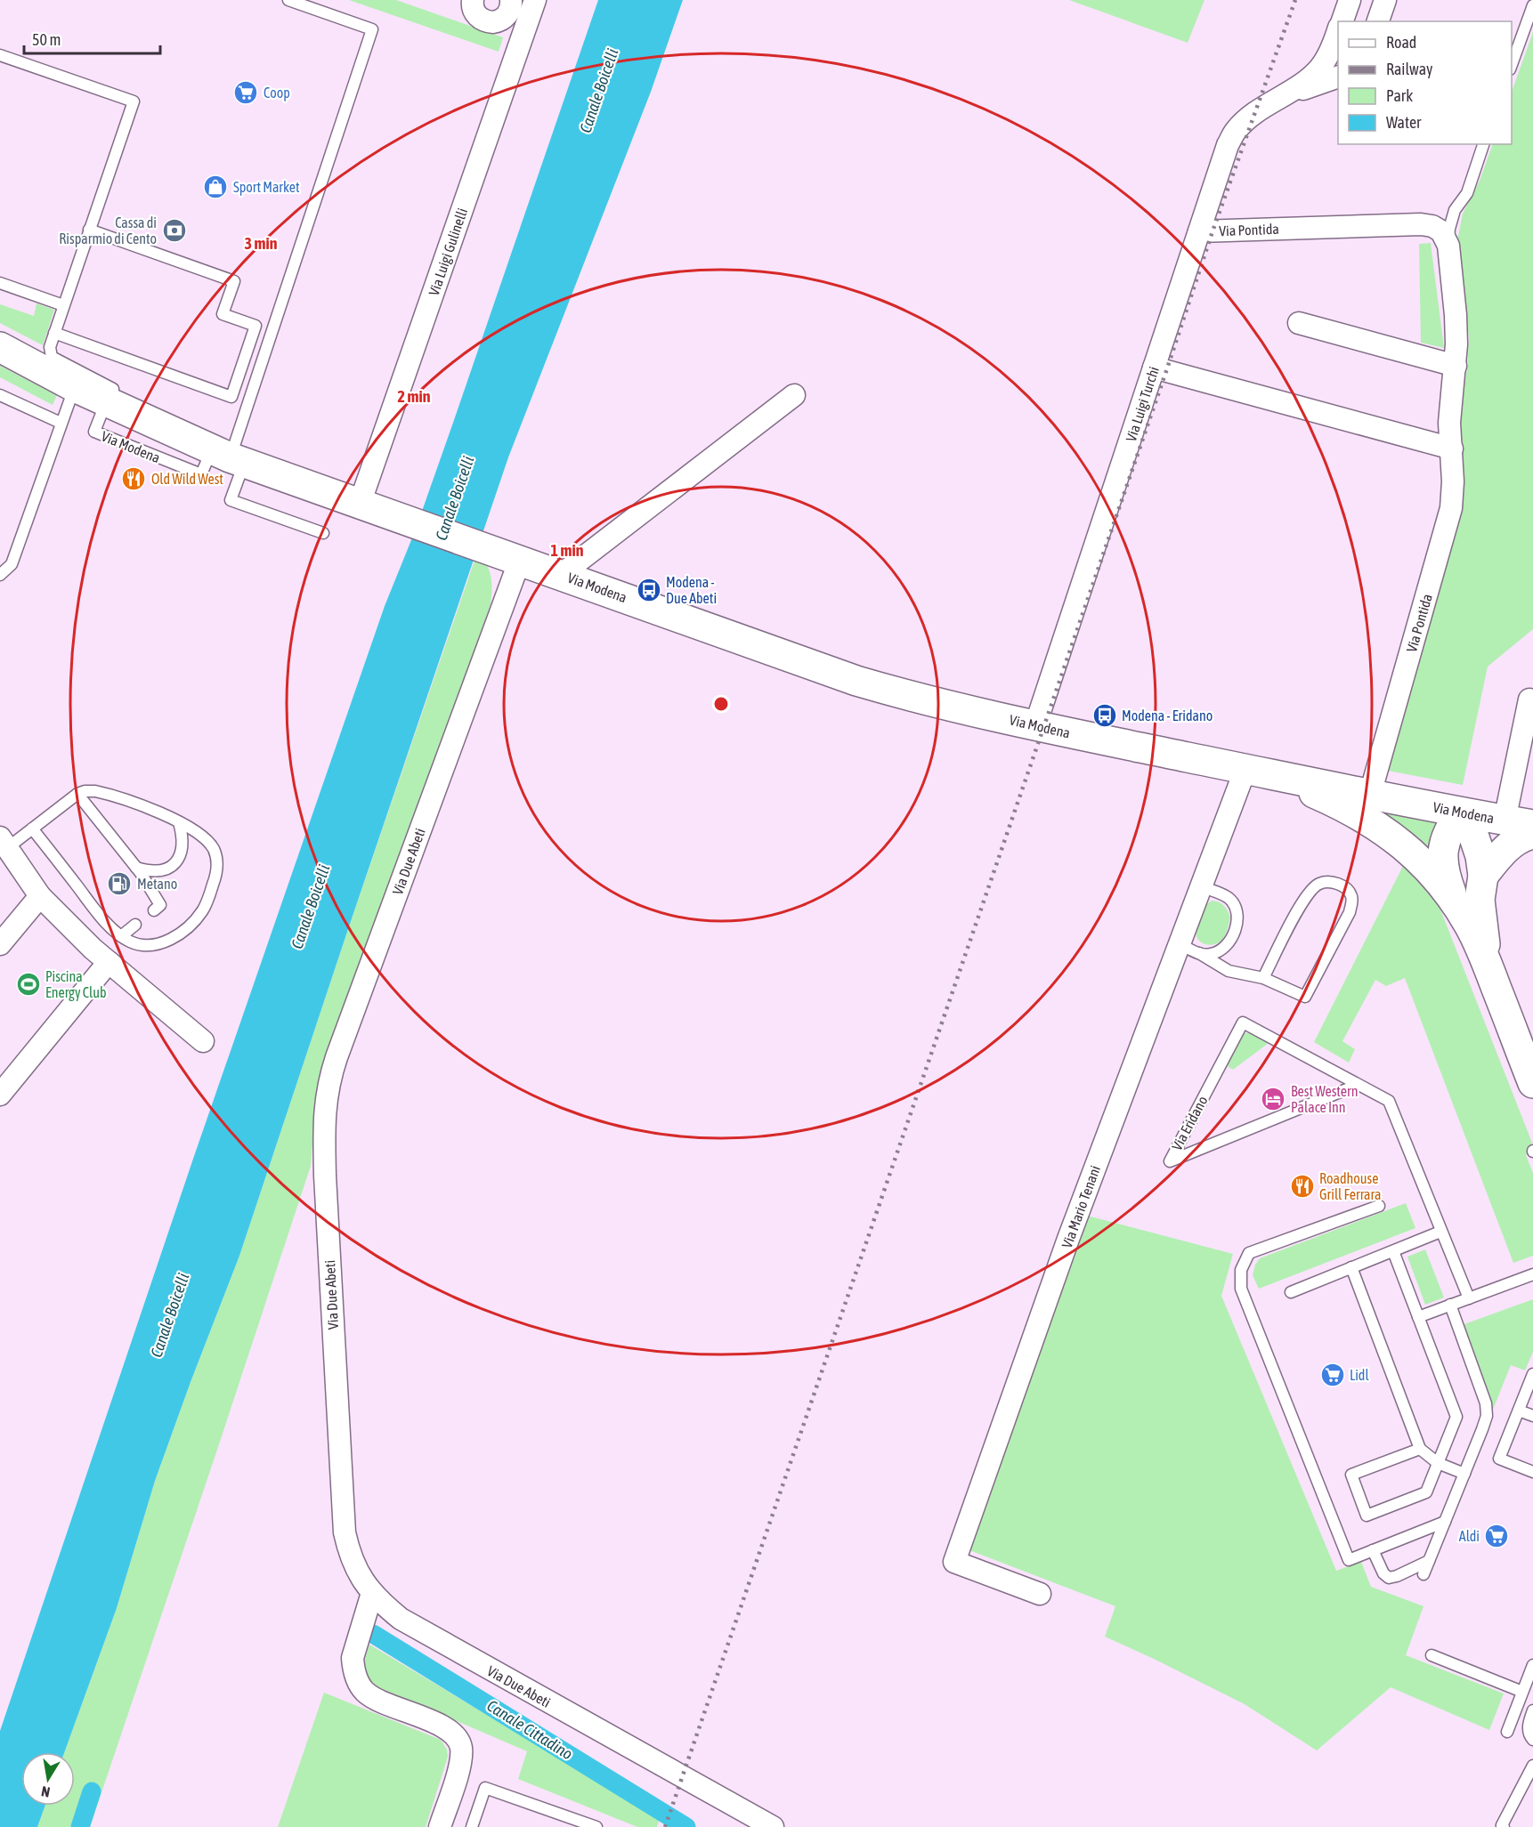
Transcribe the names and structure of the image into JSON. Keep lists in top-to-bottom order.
{
  "streets": {
    "main road": ["Via Modena"],
    "street": [
      "Via Pontida",
      "Via Luigi Gulinelli",
      "Via Luigi Turchi",
      "Via Due Abeti",
      "Via Mario Tenani"
    ],
    "lane": ["Via Eridano"]
  },
  "crossings": [
    ["Via Pontida", "Via Luigi Turchi"],
    ["Via Pontida", "Via Modena"],
    ["Via Luigi Gulinelli", "Via Modena"],
    ["Via Luigi Turchi", "Via Modena"],
    ["Via Modena", "Via Due Abeti"],
    ["Via Modena", "Via Mario Tenani"]
  ],
  "water": ["Canale Boicelli", "Canale Cittadino"],
  "places": {
    "supermarket": ["Coop", "Lidl", "Aldi"],
    "shop": ["Sport Market"],
    "bank": ["Cassa di Risparmio di Cento"],
    "restaurant": ["Old Wild West", "Roadhouse Grill Ferrara"],
    "bus stop": ["Modena - Due Abeti", "Modena - Eridano"],
    "fuel station": ["Metano"],
    "sports": ["Piscina Energy Club"],
    "hotel": ["Best Western Palace Inn"]
  },
  "legend": [
    "Road",
    "Railway",
    "Park",
    "Water"
  ],
  "scale_bar": "50 m",
  "north": "bottom",
  "rings": ["3 min", "2 min", "1 min"]
}
